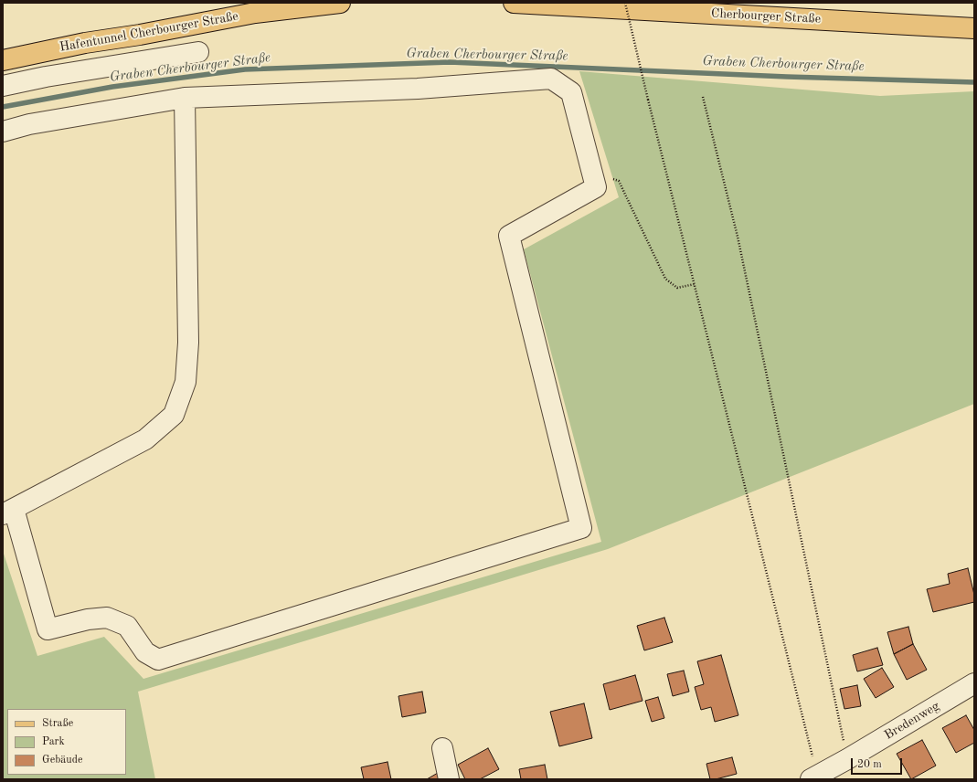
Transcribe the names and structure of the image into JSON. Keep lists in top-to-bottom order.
{
  "streets": {
    "main road": ["Cherbourger Straße", "Hafentunnel Cherbourger Straße"],
    "street": ["Bredenweg"]
  },
  "water": ["Graben Cherbourger Straße"],
  "legend": ["Straße", "Park", "Gebäude"],
  "scale_bar": "20 m"
}
